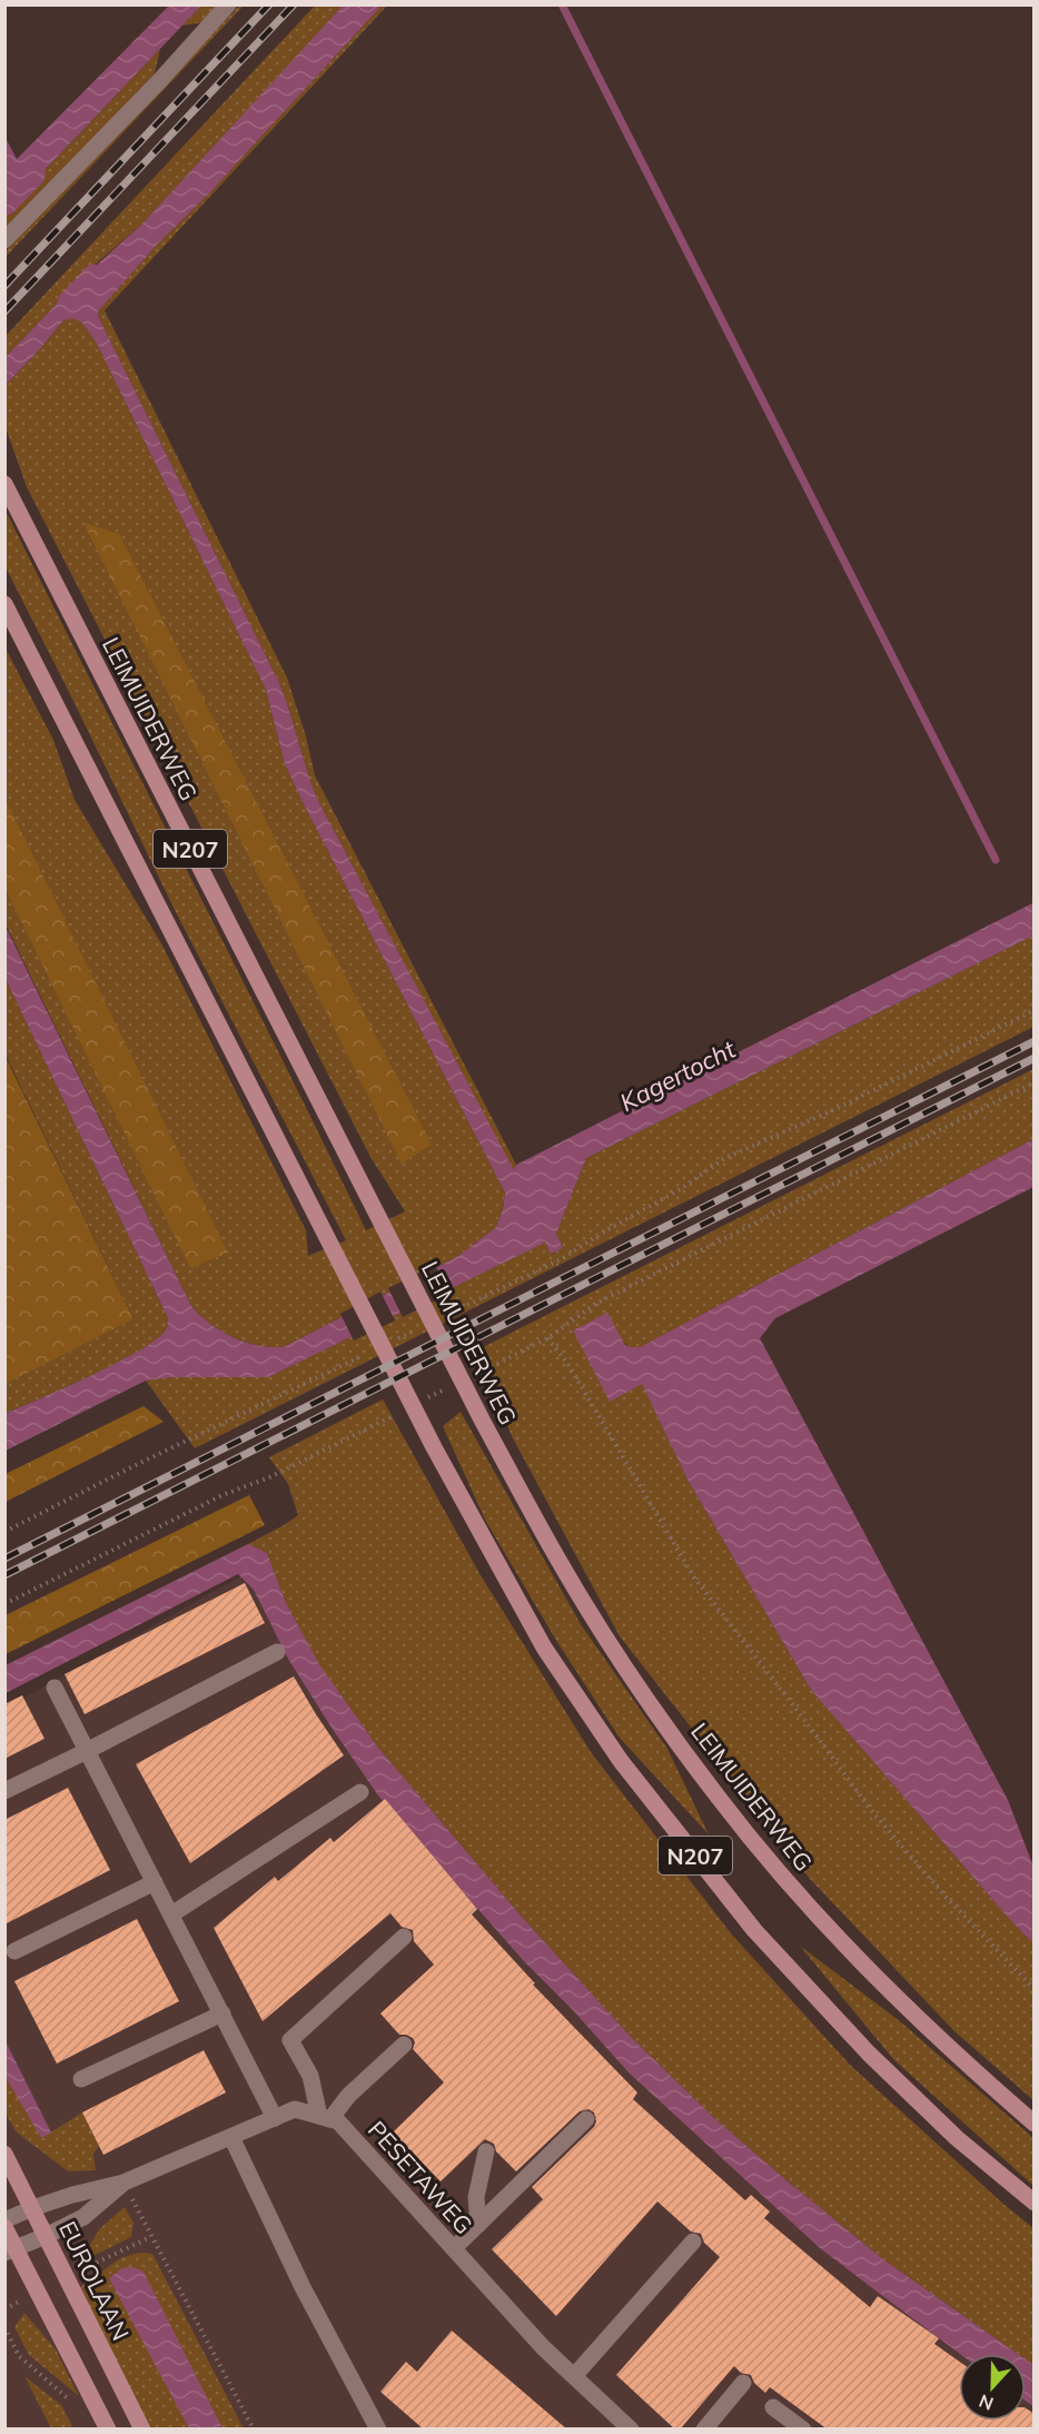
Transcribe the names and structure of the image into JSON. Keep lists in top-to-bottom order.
{
  "streets": {
    "main road": ["LEIMUIDERWEG", "N207", "EUROLAAN"],
    "street": ["PESETAWEG"]
  },
  "water": ["Kagertocht"],
  "north": "bottom"
}
